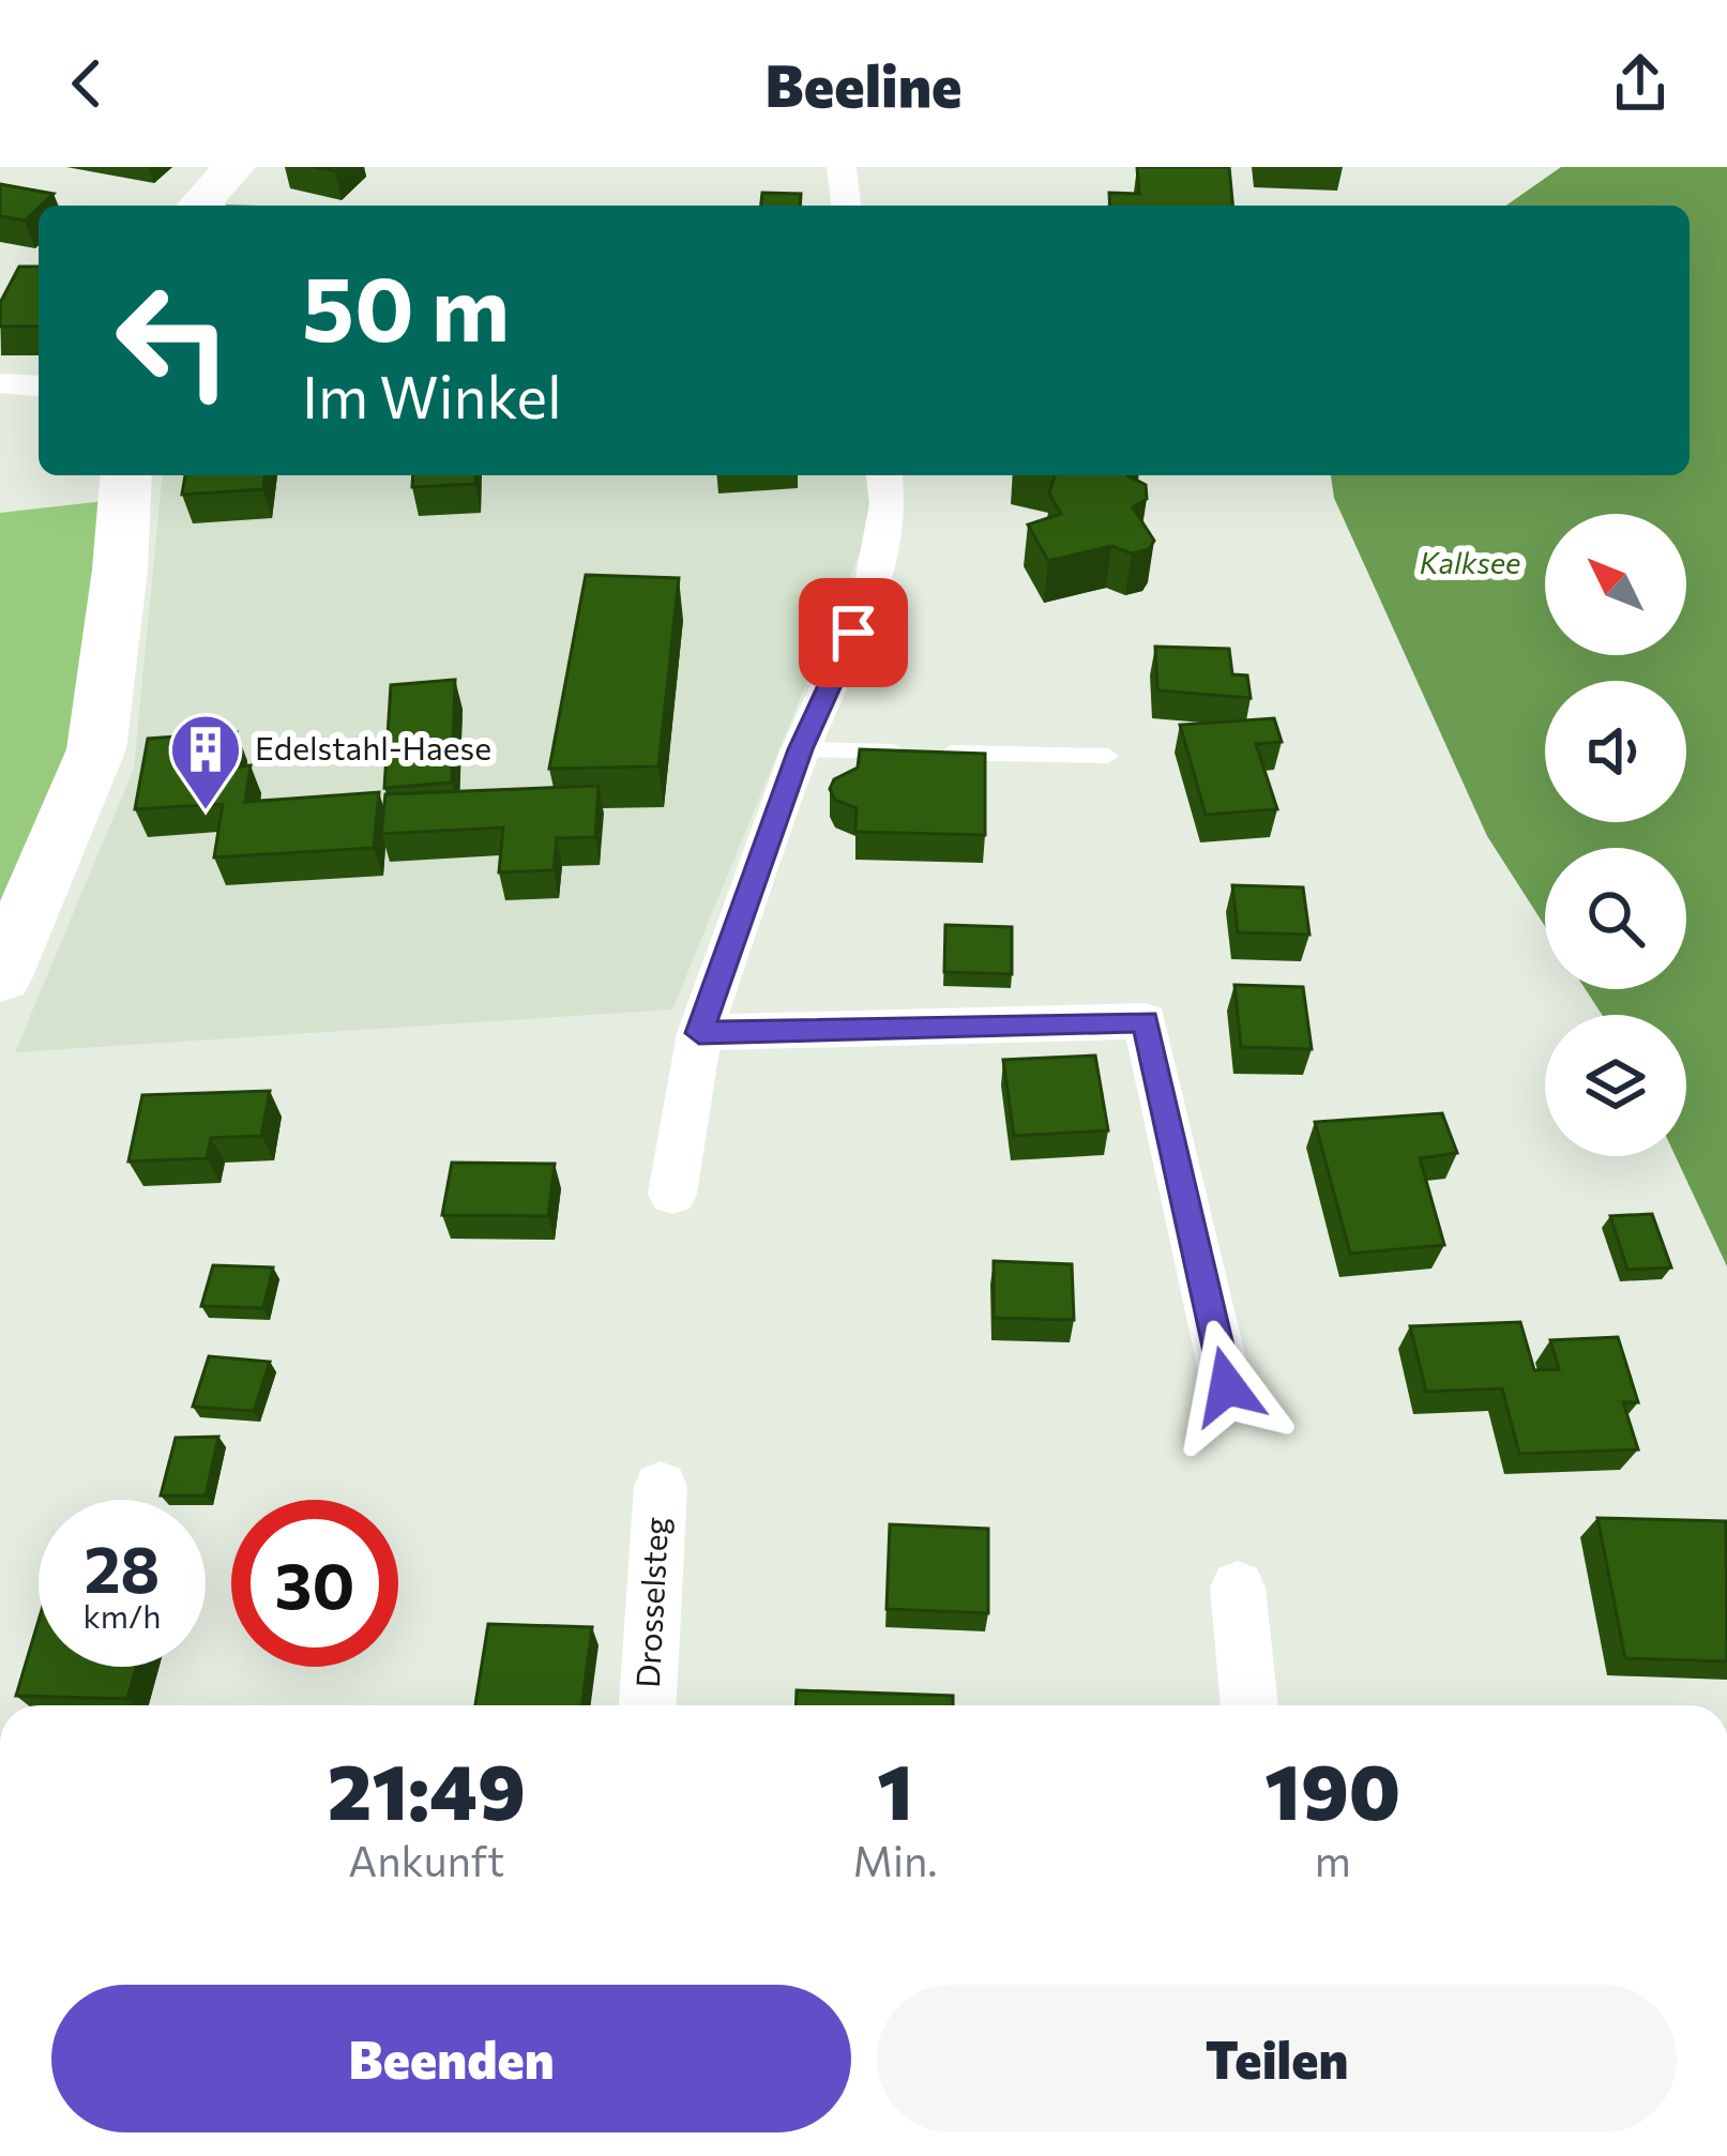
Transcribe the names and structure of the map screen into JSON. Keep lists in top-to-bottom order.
{
  "streets": {
    "street": ["Drosselsteg"]
  },
  "water": ["Kalksee"],
  "places": {
    "building": ["Edelstahl-Haese"]
  },
  "north": "top left",
  "page": {
    "header": "Beeline",
    "turn": ["50 m", "Im Winkel"],
    "speed": "28 km/h",
    "limit": "30",
    "eta": [
      "21:49",
      "Ankunft",
      "1",
      "Min.",
      "190",
      "m"
    ],
    "buttons": ["Beenden", "Teilen"]
  }
}
